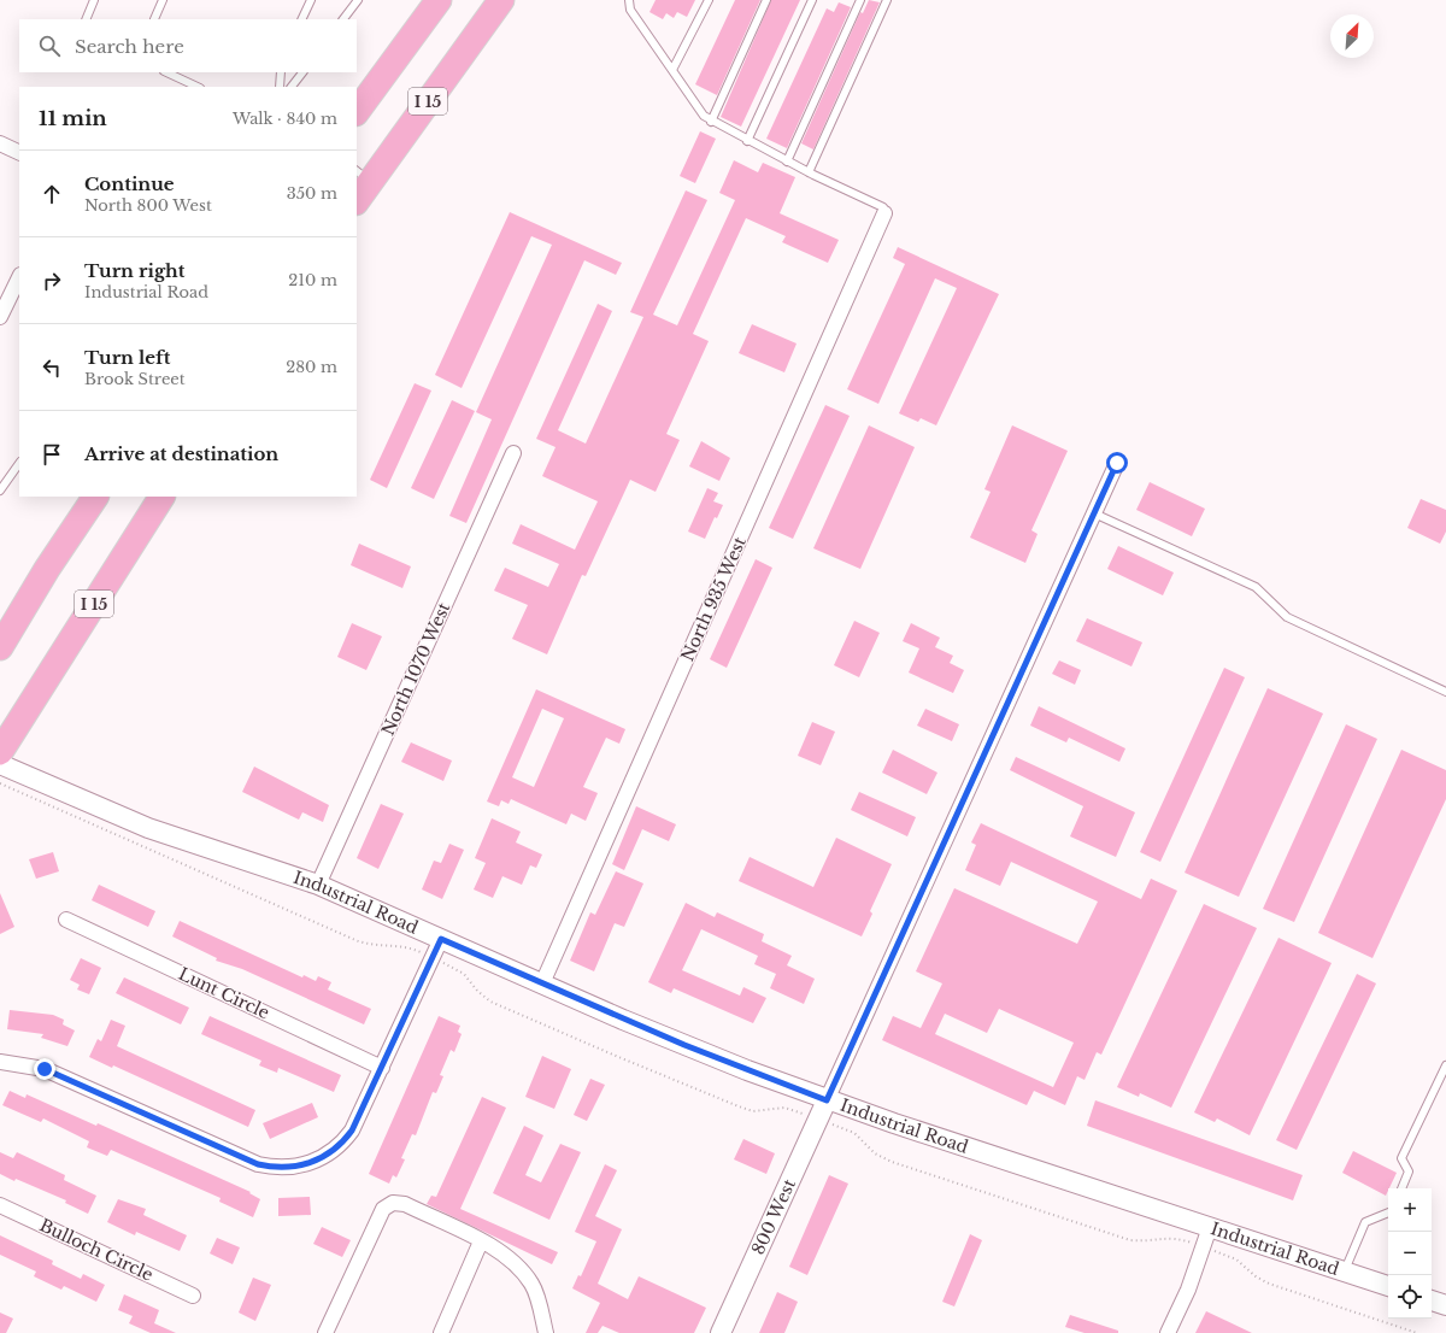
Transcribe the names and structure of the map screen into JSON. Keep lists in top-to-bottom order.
{
  "streets": {
    "highway": ["I 15"],
    "street": [
      "North 935 West",
      "North 1070 West",
      "Industrial Road",
      "Lunt Circle",
      "800 West",
      "Bulloch Circle"
    ]
  },
  "crossings": [
    ["North 935 West", "Industrial Road"],
    ["North 1070 West", "Industrial Road"],
    ["Industrial Road", "800 West"]
  ],
  "north": "top right",
  "page": {
    "search": "Search here",
    "heading": ["11 min", "Walk · 840 m"],
    "list": [
      ["Continue", "North 800 West", "350 m"],
      ["Turn right", "Industrial Road", "210 m"],
      ["Turn left", "Brook Street", "280 m"],
      "Arrive at destination"
    ],
    "map_buttons": ["+", "−"]
  }
}
